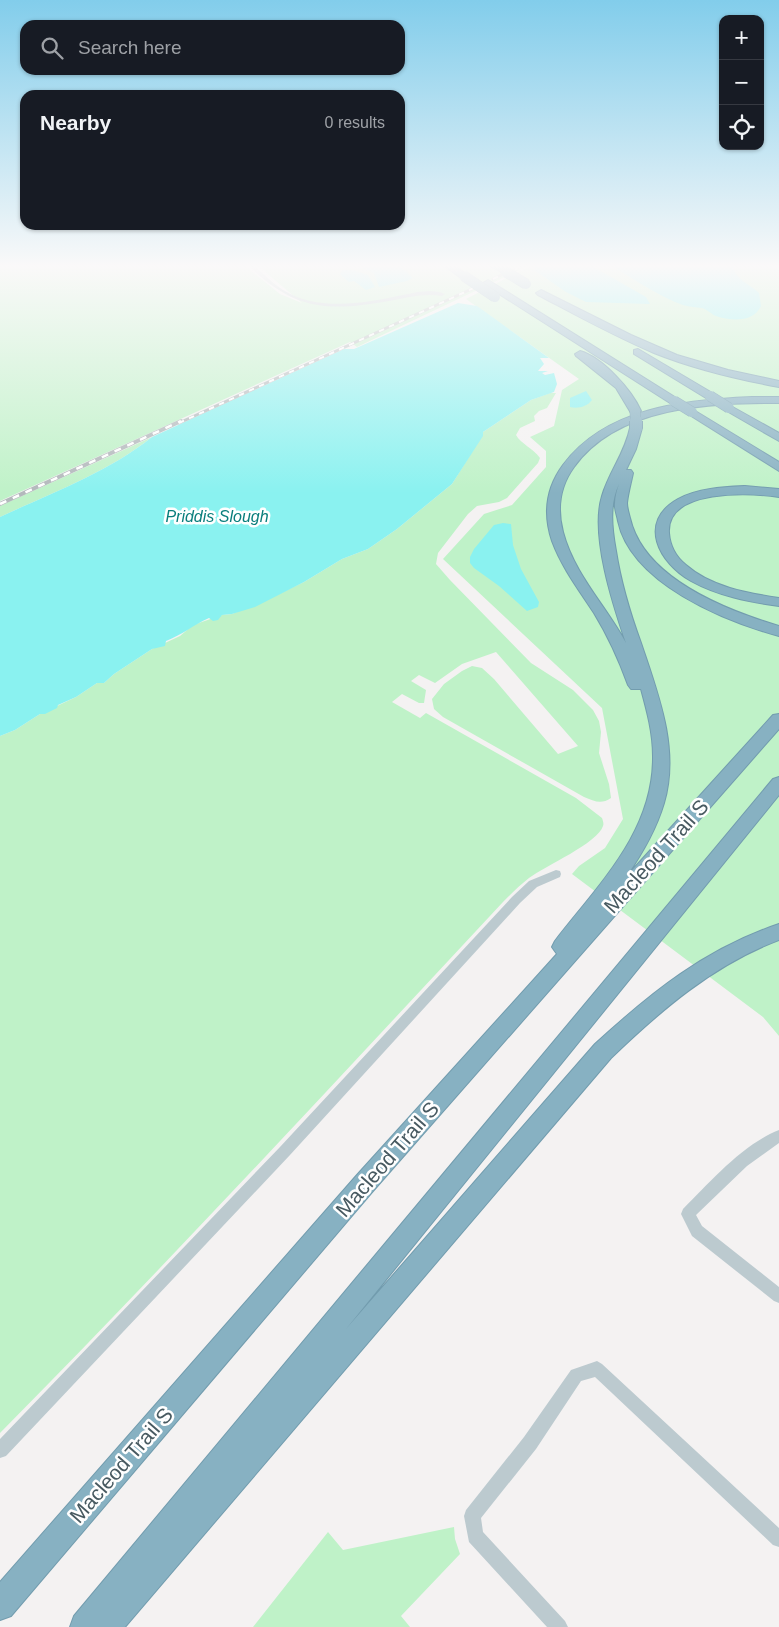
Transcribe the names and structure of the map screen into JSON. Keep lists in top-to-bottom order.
{
  "streets": {
    "highway": ["Macleod Trail S"]
  },
  "water": ["Priddis Slough"],
  "page": {
    "map_buttons": ["+", "−"],
    "search": "Search here",
    "heading": ["Nearby", "0 results"]
  }
}
